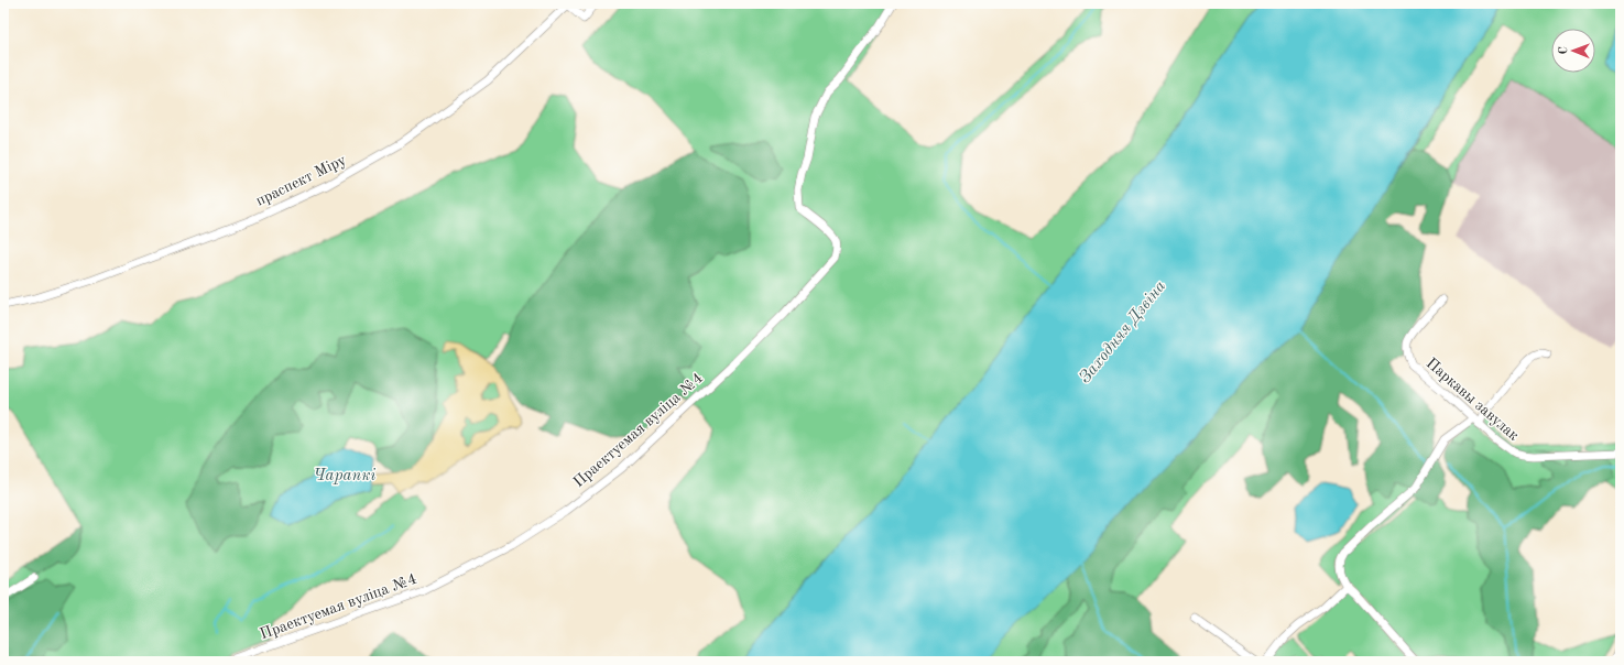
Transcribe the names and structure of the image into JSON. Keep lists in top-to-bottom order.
{
  "streets": {
    "street": ["праспект Міру", "Паркавы завулак", "Праектуемая вуліца №4"]
  },
  "water": ["Заходняя Дзвіна", "Чарапкі"],
  "north": "left"
}
